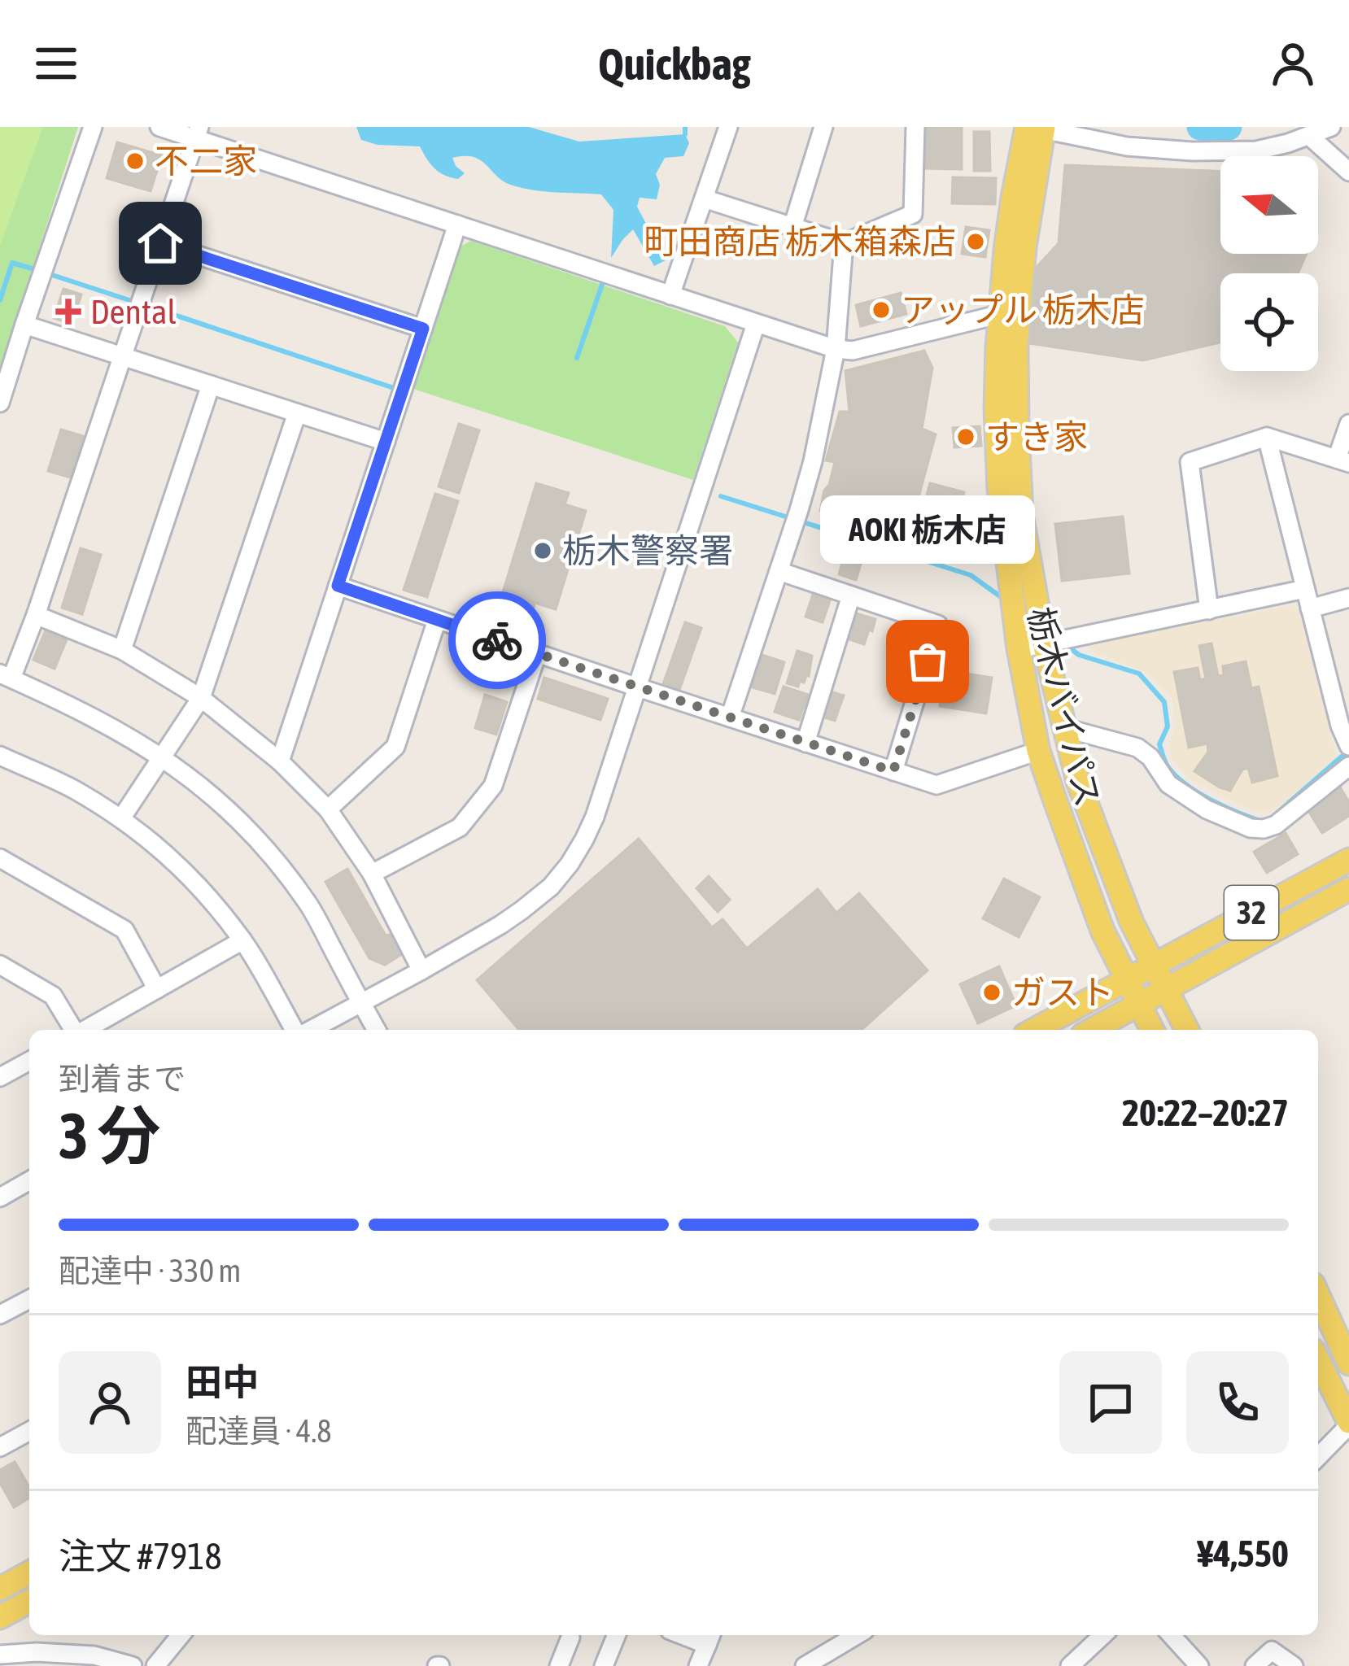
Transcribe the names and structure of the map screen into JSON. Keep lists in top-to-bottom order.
{
  "streets": {
    "main road": ["栃木バイパス", "32"]
  },
  "crossings": [
    ["栃木バイパス", "32"]
  ],
  "places": {
    "other": [
      "不二家",
      "町田商店 栃木箱森店",
      "アップル 栃木店",
      "すき家",
      "栃木警察署",
      "AOKI 栃木店",
      "ガスト"
    ],
    "health": ["Dental"]
  },
  "north": "left",
  "page": {
    "header": "Quickbag",
    "bubble": "AOKI 栃木店",
    "heading": ["3 分", "到着まで", "20:22–20:27"],
    "panel": [
      "田中",
      "配達員 · 4.8",
      "注文 #7918",
      "¥4,550"
    ],
    "bar": "配達中 · 330 m"
  }
}
